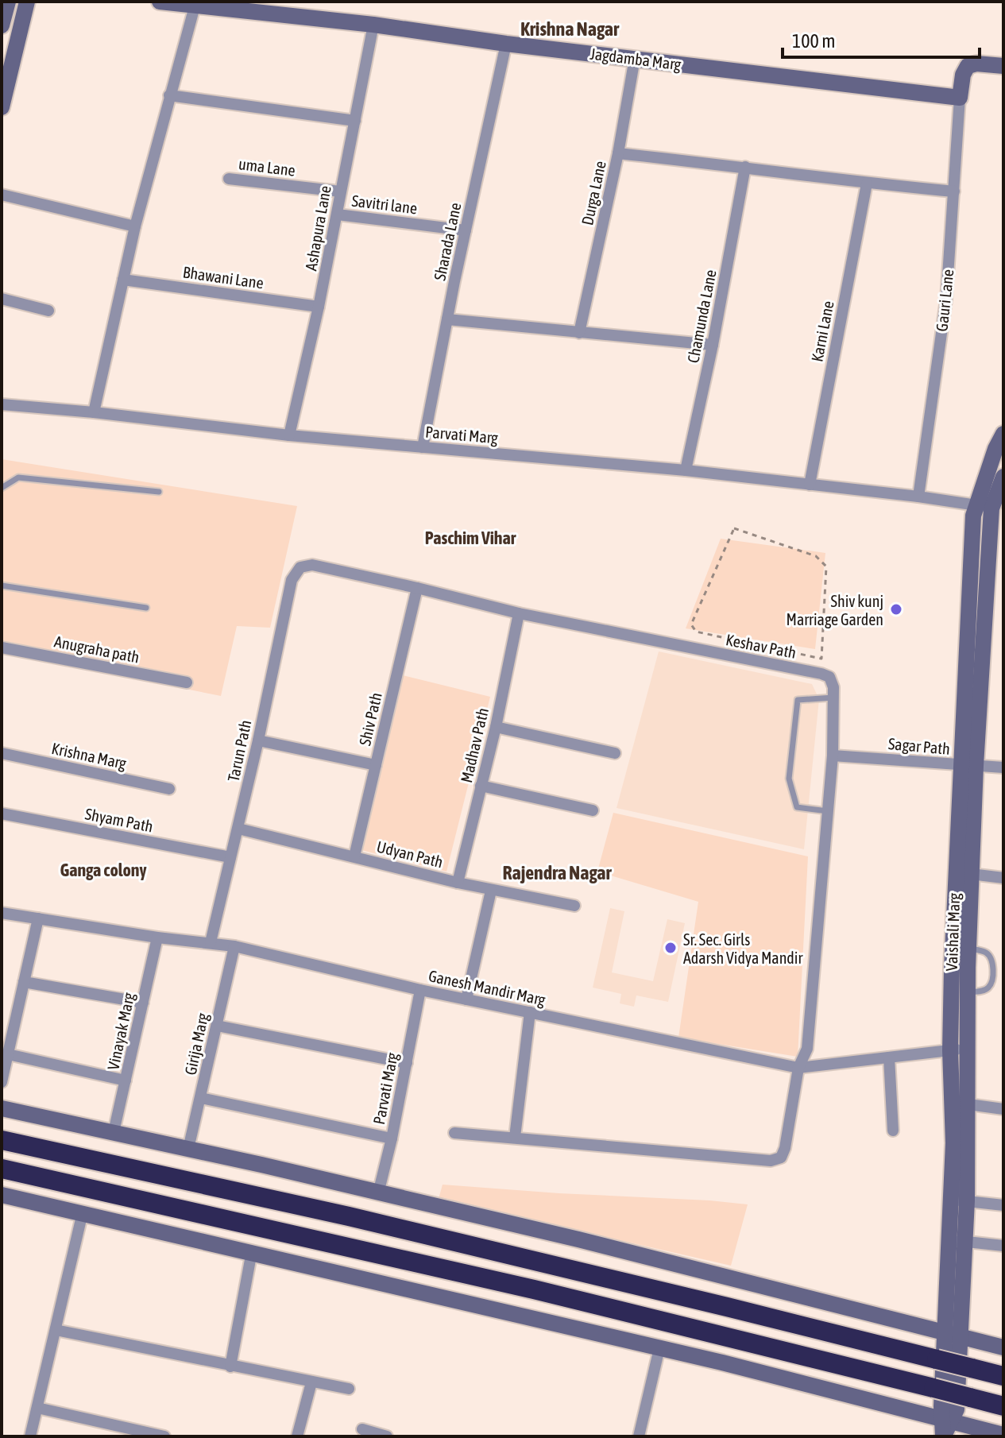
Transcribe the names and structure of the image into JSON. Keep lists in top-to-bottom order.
{
  "streets": {
    "street": [
      "Jagdamba Marg",
      "uma Lane",
      "Durga Lane",
      "Savitri lane",
      "Ashapura Lane",
      "Sharada Lane",
      "Bhawani Lane",
      "Gauri Lane",
      "Chamunda Lane",
      "Karni Lane",
      "Parvati Marg",
      "Keshav Path",
      "Anugraha path",
      "Shiv Path",
      "Madhav Path",
      "Sagar Path",
      "Tarun Path",
      "Krishna Marg",
      "Shyam Path",
      "Udyan Path",
      "Vaishali Marg",
      "Ganesh Mandir Marg",
      "Vinayak Marg",
      "Girija Marg"
    ]
  },
  "crossings": [
    ["Jagdamba Marg", "Durga Lane"],
    ["Jagdamba Marg", "Ashapura Lane"],
    ["Jagdamba Marg", "Sharada Lane"],
    ["Jagdamba Marg", "Gauri Lane"],
    ["uma Lane", "Ashapura Lane"],
    ["Savitri lane", "Ashapura Lane"],
    ["Savitri lane", "Sharada Lane"],
    ["Ashapura Lane", "Bhawani Lane"],
    ["Ashapura Lane", "Parvati Marg"],
    ["Sharada Lane", "Parvati Marg"],
    ["Gauri Lane", "Parvati Marg"],
    ["Chamunda Lane", "Parvati Marg"],
    ["Karni Lane", "Parvati Marg"],
    ["Parvati Marg", "Ganesh Mandir Marg"],
    ["Keshav Path", "Shiv Path"],
    ["Keshav Path", "Madhav Path"],
    ["Keshav Path", "Tarun Path"],
    ["Shiv Path", "Udyan Path"],
    ["Madhav Path", "Udyan Path"],
    ["Sagar Path", "Vaishali Marg"],
    ["Tarun Path", "Shyam Path"],
    ["Tarun Path", "Udyan Path"],
    ["Tarun Path", "Ganesh Mandir Marg"],
    ["Vaishali Marg", "Ganesh Mandir Marg"],
    ["Ganesh Mandir Marg", "Vinayak Marg"],
    ["Ganesh Mandir Marg", "Girija Marg"]
  ],
  "districts": [
    "Krishna Nagar",
    "Paschim Vihar",
    "Ganga colony",
    "Rajendra Nagar"
  ],
  "places": ["Shiv kunj Marriage Garden", "Sr. Sec. Girls Adarsh Vidya Mandir"],
  "scale_bar": "100 m"
}
